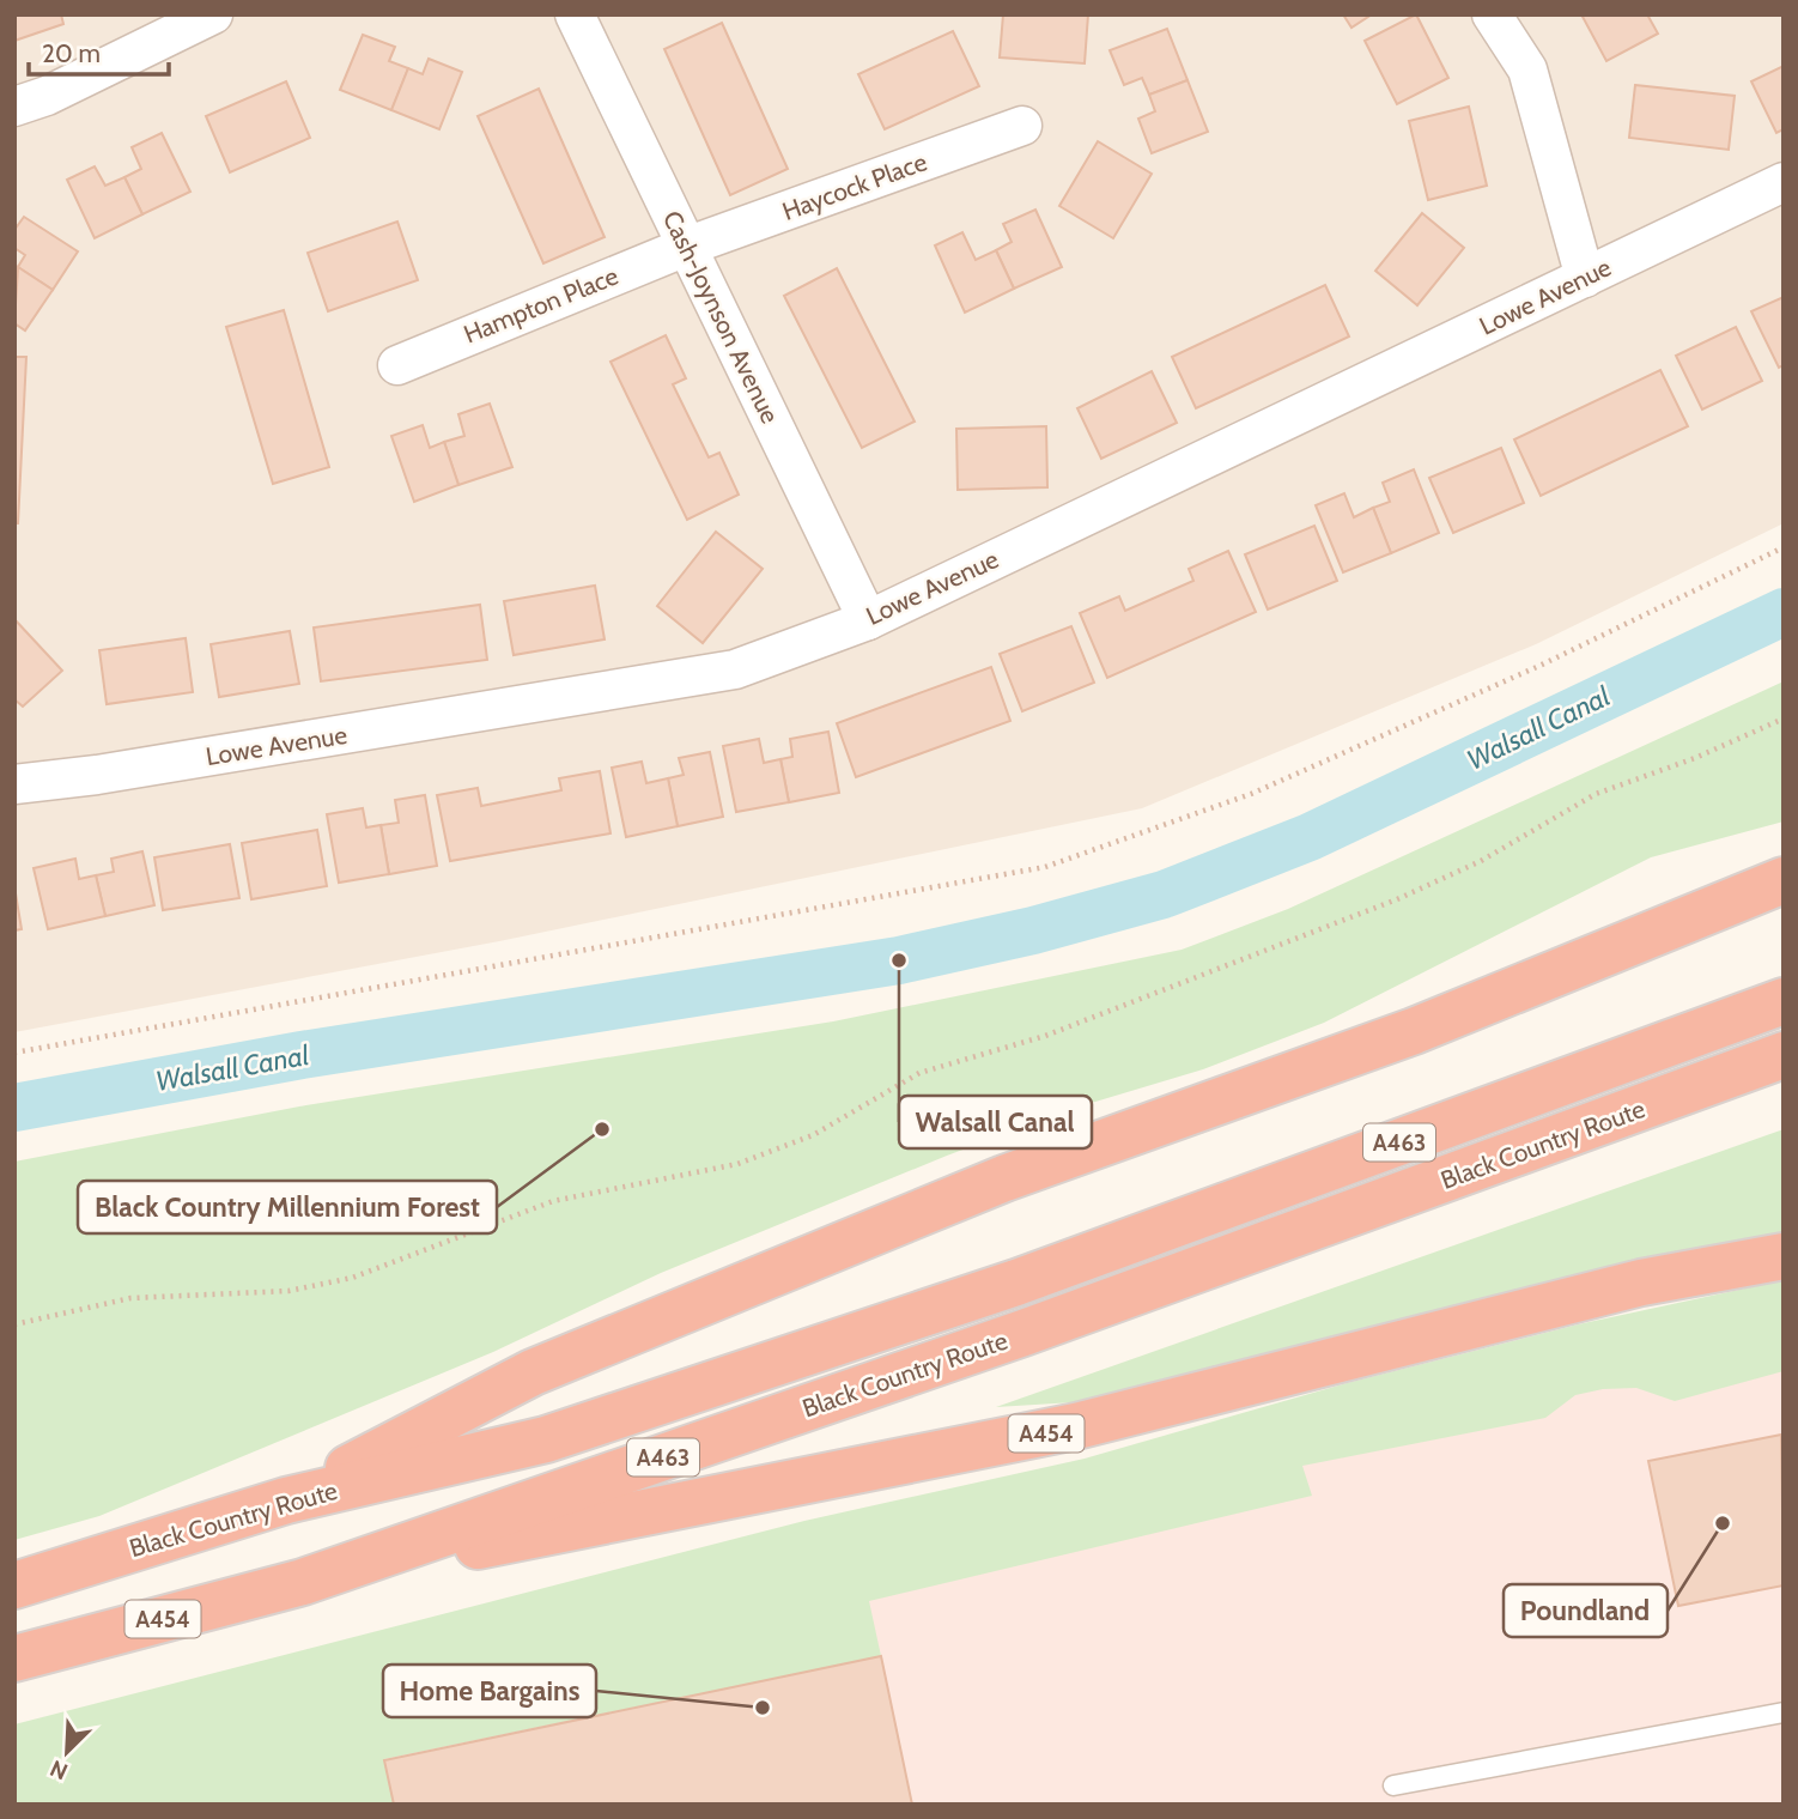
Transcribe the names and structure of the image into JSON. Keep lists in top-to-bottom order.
{
  "streets": {
    "highway": ["A463", "Black Country Route", "A454"],
    "street": [
      "Haycock Place",
      "Lowe Avenue",
      "Hampton Place",
      "Cash-Joynson Avenue"
    ]
  },
  "crossings": [
    ["Haycock Place", "Hampton Place"],
    ["Haycock Place", "Cash-Joynson Avenue"],
    ["Lowe Avenue", "Cash-Joynson Avenue"],
    ["Hampton Place", "Cash-Joynson Avenue"],
    ["Black Country Route", "A454"]
  ],
  "water": ["Walsall Canal"],
  "places": [
    "Walsall Canal",
    "Black Country Millennium Forest",
    "Poundland",
    "Home Bargains"
  ],
  "scale_bar": "20 m",
  "north": "bottom left"
}
